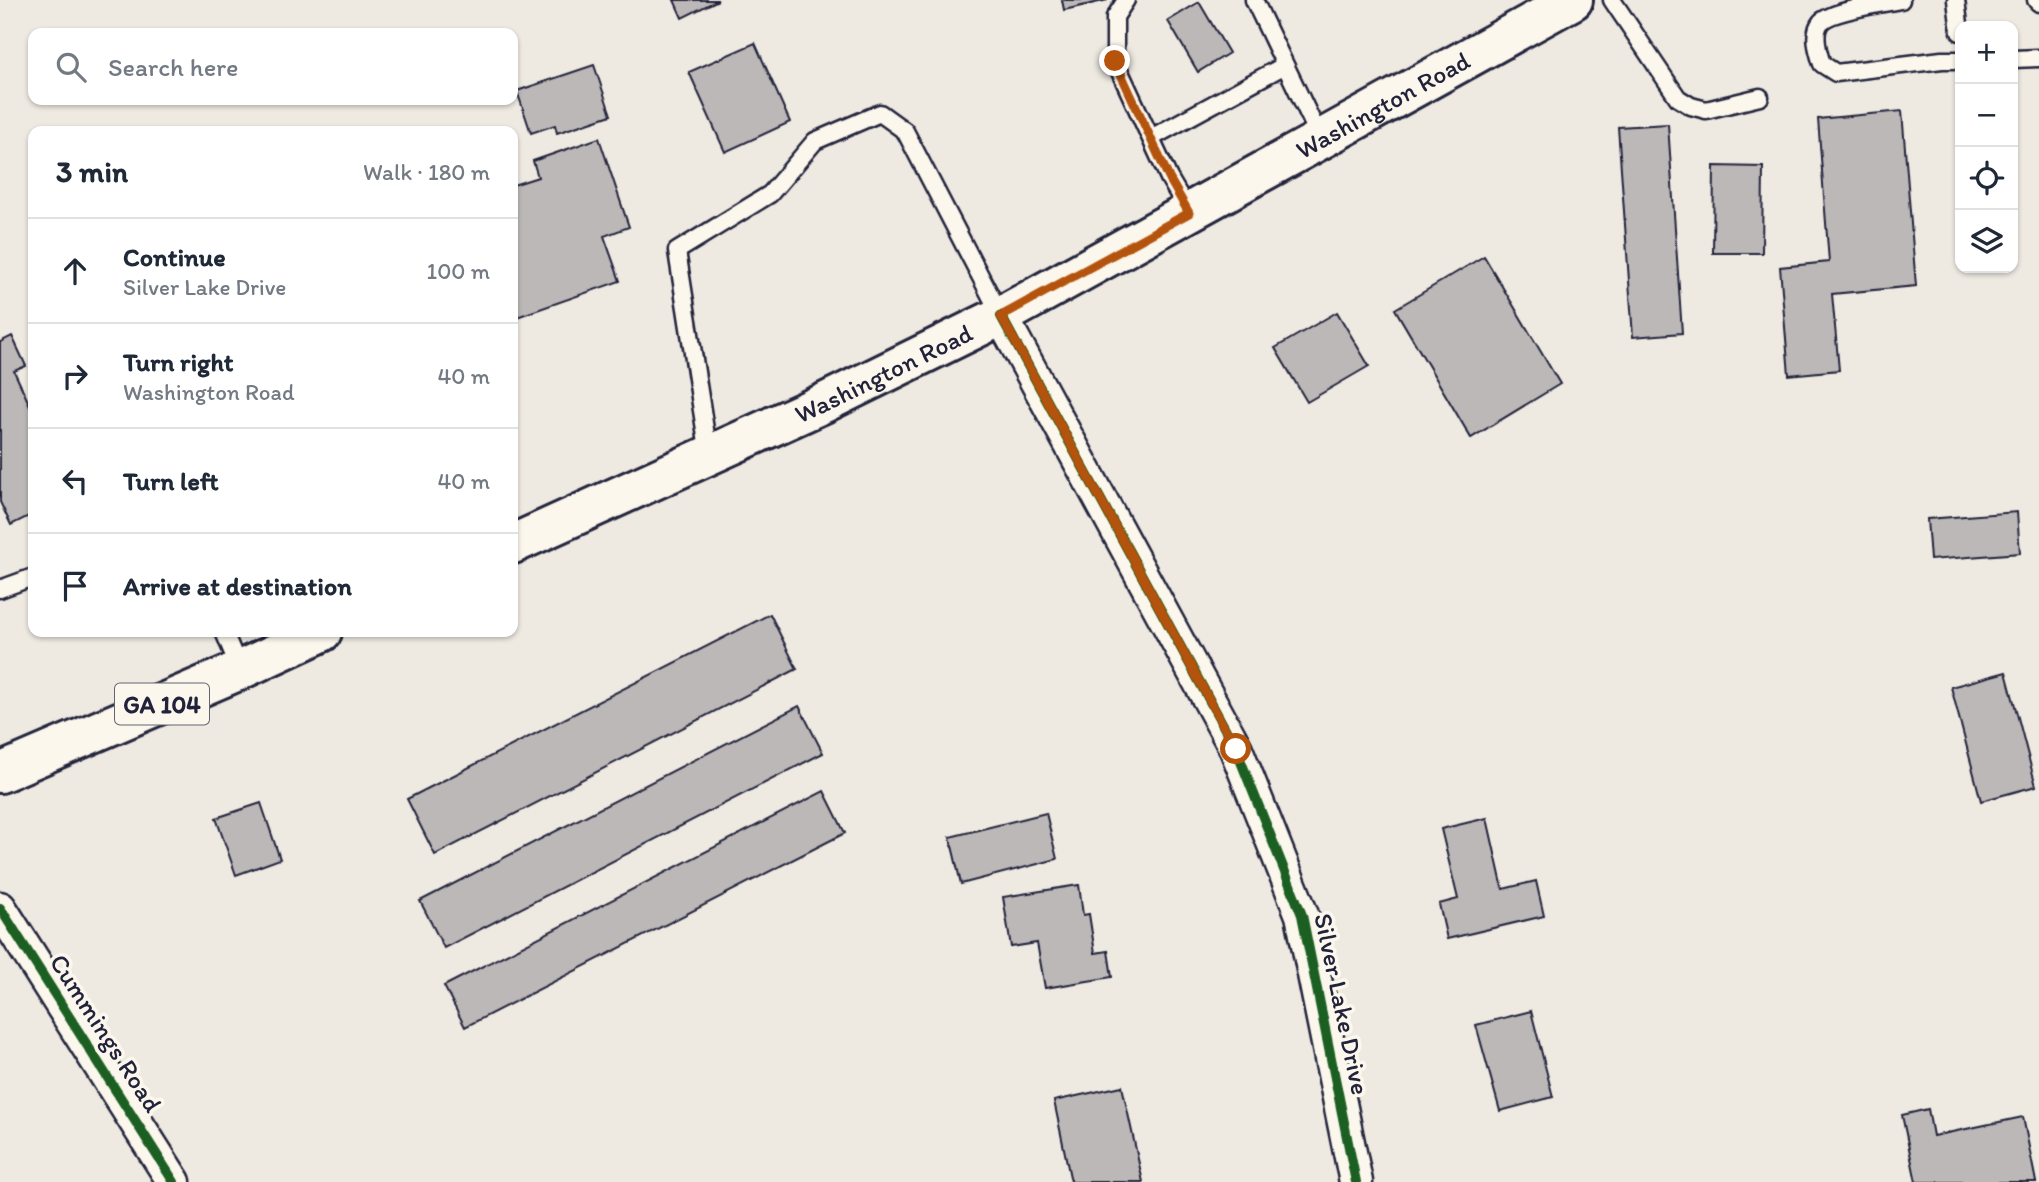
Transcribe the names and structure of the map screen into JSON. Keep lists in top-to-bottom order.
{
  "streets": {
    "main road": ["Washington Road", "GA 104"],
    "street": ["Silver Lake Drive", "Cummings Road"]
  },
  "crossings": [
    ["Washington Road", "Silver Lake Drive"]
  ],
  "page": {
    "map_buttons": ["+", "−"],
    "search": "Search here",
    "heading": ["3 min", "Walk · 180 m"],
    "list": [
      ["Continue", "Silver Lake Drive", "100 m"],
      ["Turn right", "Washington Road", "40 m"],
      ["Turn left", "40 m"],
      "Arrive at destination"
    ]
  }
}
